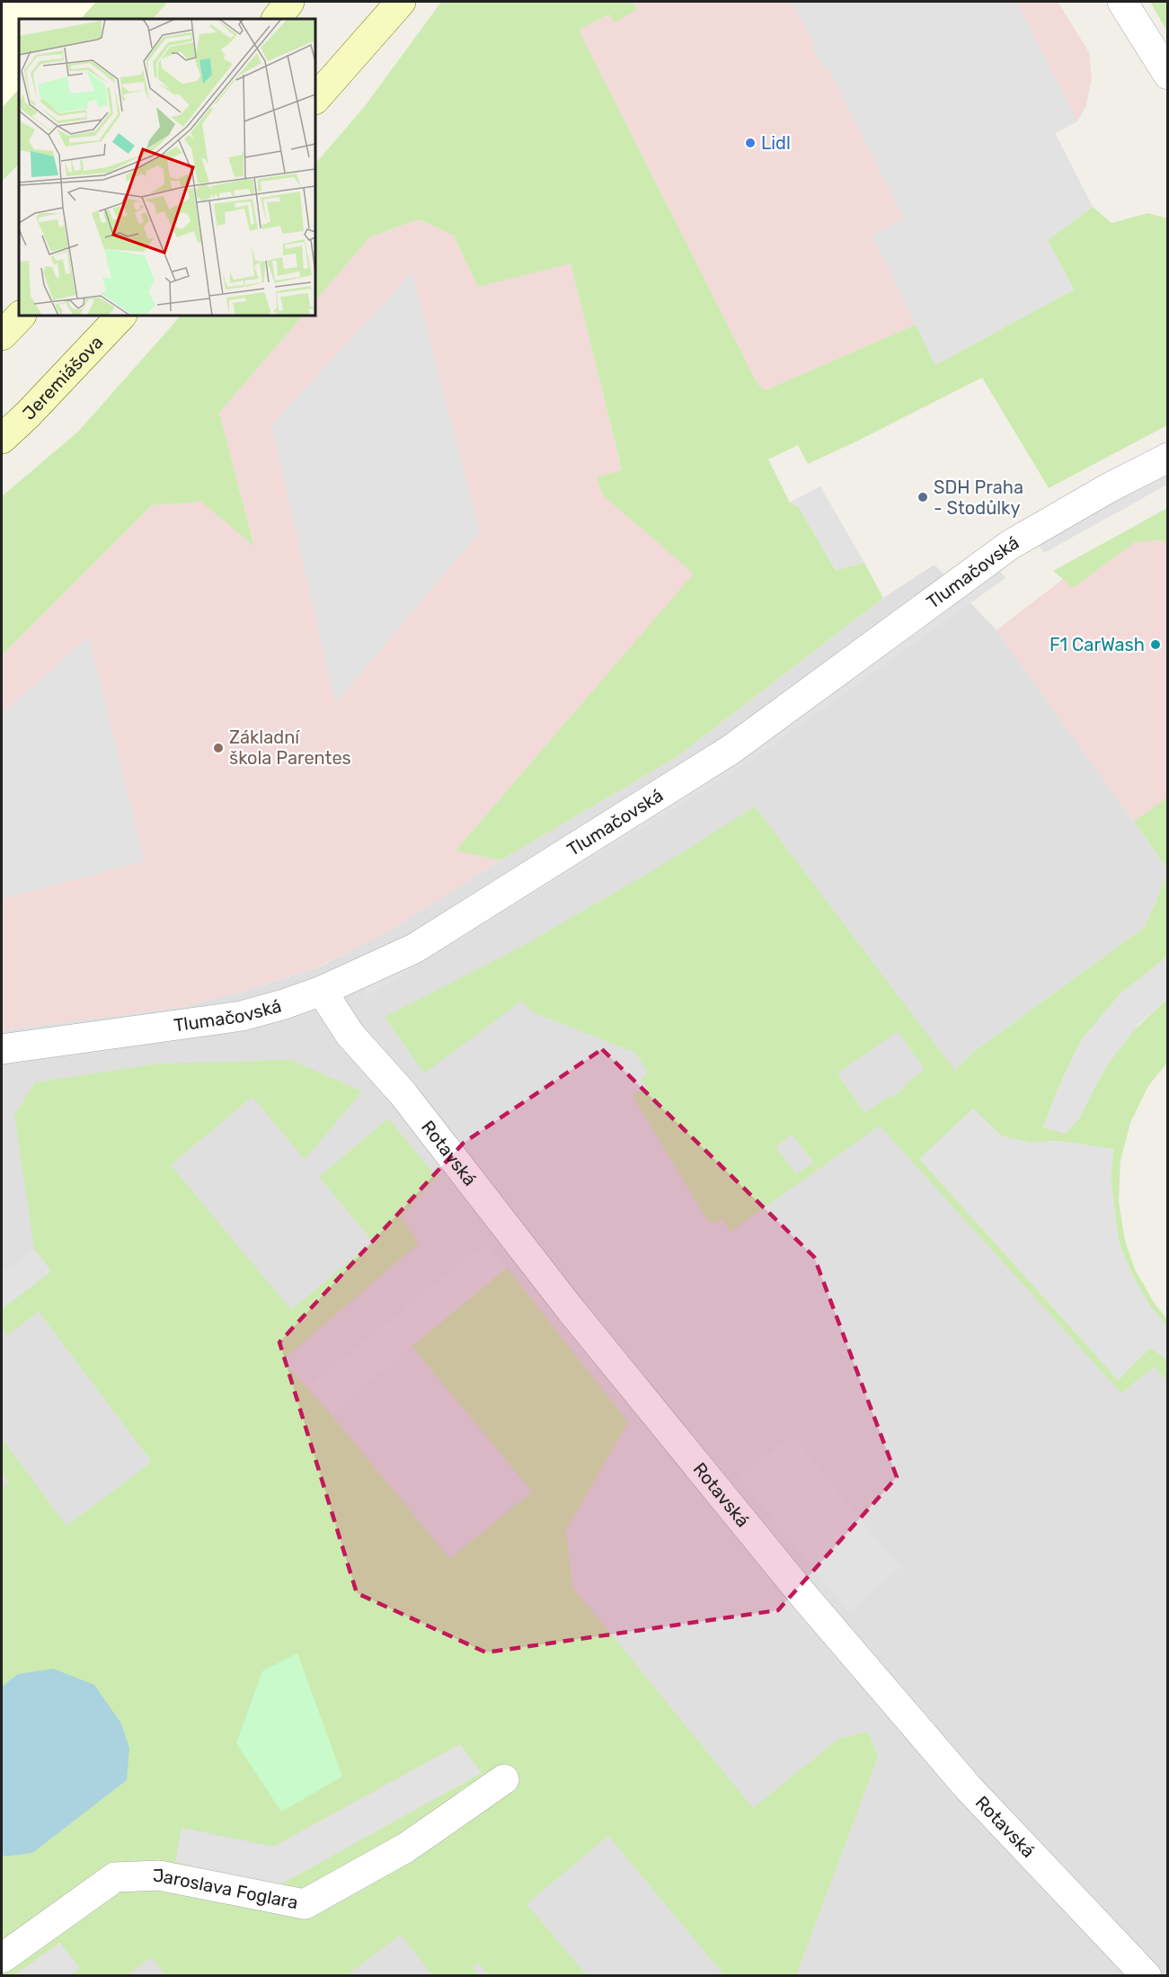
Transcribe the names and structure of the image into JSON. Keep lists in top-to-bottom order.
{
  "streets": {
    "main road": ["Jeremiášova"],
    "street": ["Tlumačovská", "Rotavská", "Jaroslava Foglara"]
  },
  "crossings": [
    ["Tlumačovská", "Rotavská"]
  ],
  "places": [
    "Lidl",
    "SDH Praha - Stodůlky",
    "F1 CarWash",
    "Základní škola Parentes"
  ]
}
